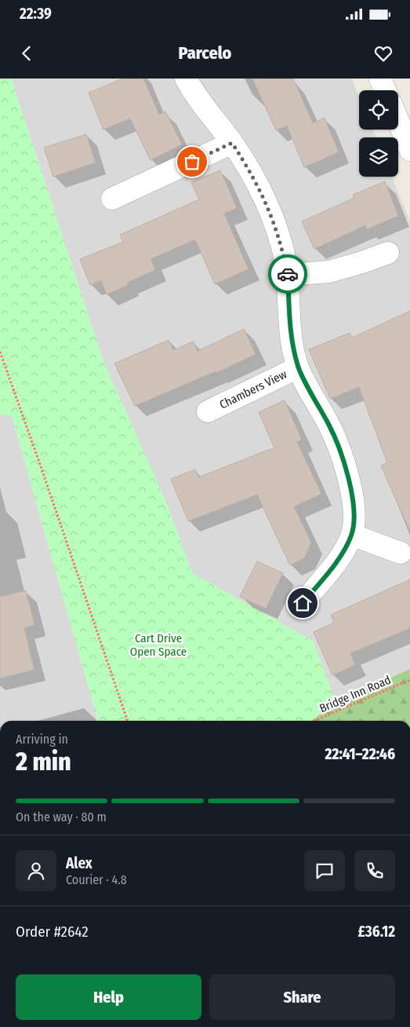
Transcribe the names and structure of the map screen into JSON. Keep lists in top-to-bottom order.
{
  "streets": {
    "street": ["Chambers View"],
    "path": ["Bridge Inn Road"]
  },
  "parks": ["Cart Drive Open Space"],
  "page": {
    "status": "22:39",
    "header": "Parcelo",
    "heading": ["2 min", "Arriving in", "22:41–22:46"],
    "panel": [
      "Alex",
      "Courier · 4.8",
      "Order #2642",
      "£36.12"
    ],
    "bar": "On the way · 80 m",
    "buttons": ["Help", "Share"]
  }
}
